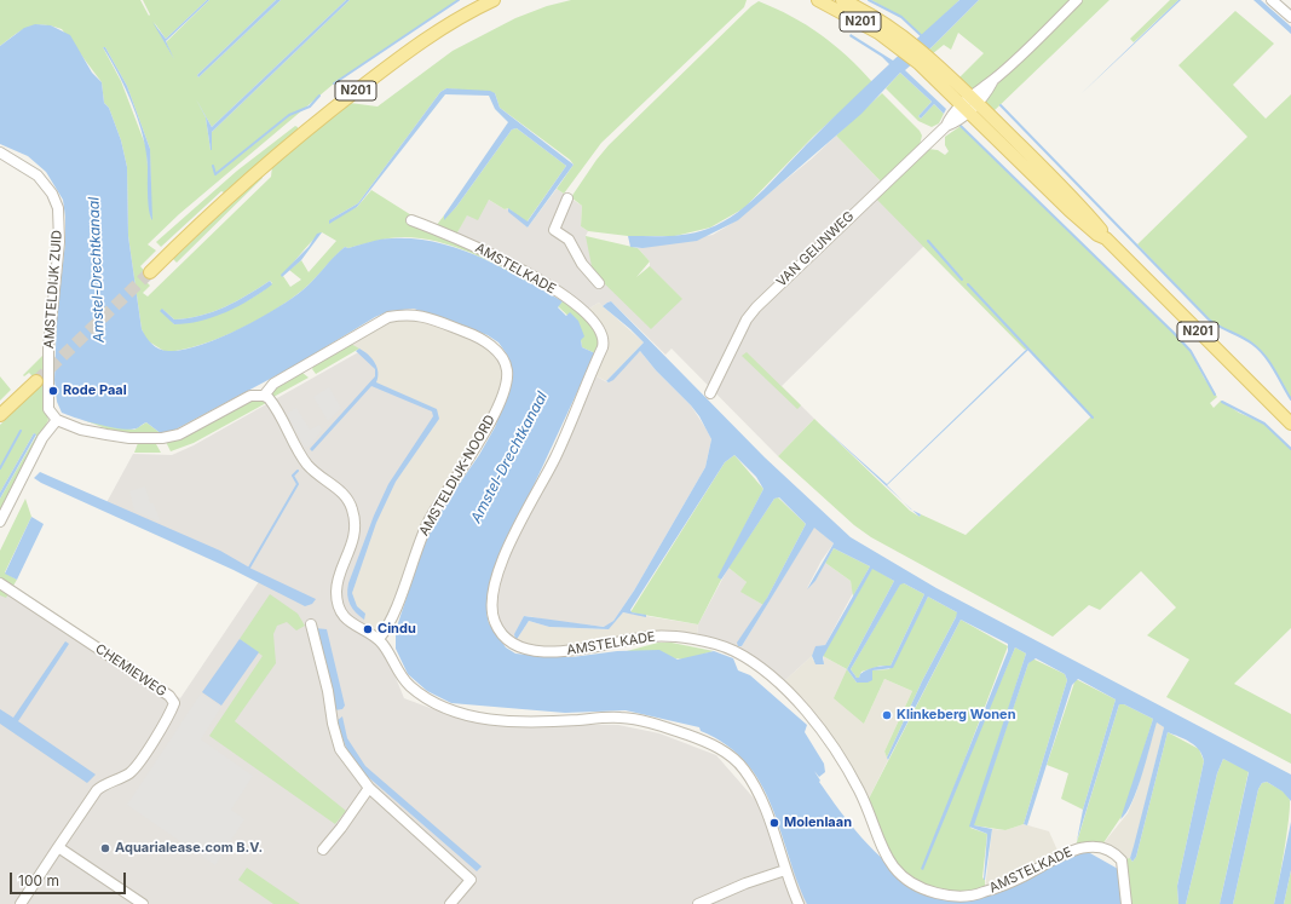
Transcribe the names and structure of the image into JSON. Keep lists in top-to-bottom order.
{
  "streets": {
    "main road": ["N201"],
    "street": [
      "VAN GEIJNWEG",
      "AMSTELKADE",
      "AMSTELDIJK ZUID",
      "AMSTELDIJK-NOORD",
      "CHEMIEWEG"
    ]
  },
  "crossings": [
    ["N201", "VAN GEIJNWEG"],
    ["AMSTELDIJK ZUID", "AMSTELDIJK-NOORD"]
  ],
  "water": ["Amstel-Drechtkanaal"],
  "places": [
    "Rode Paal",
    "Cindu",
    "Klinkeberg Wonen",
    "Molenlaan",
    "Aquarialease.com B.V."
  ],
  "scale_bar": "100 m"
}
